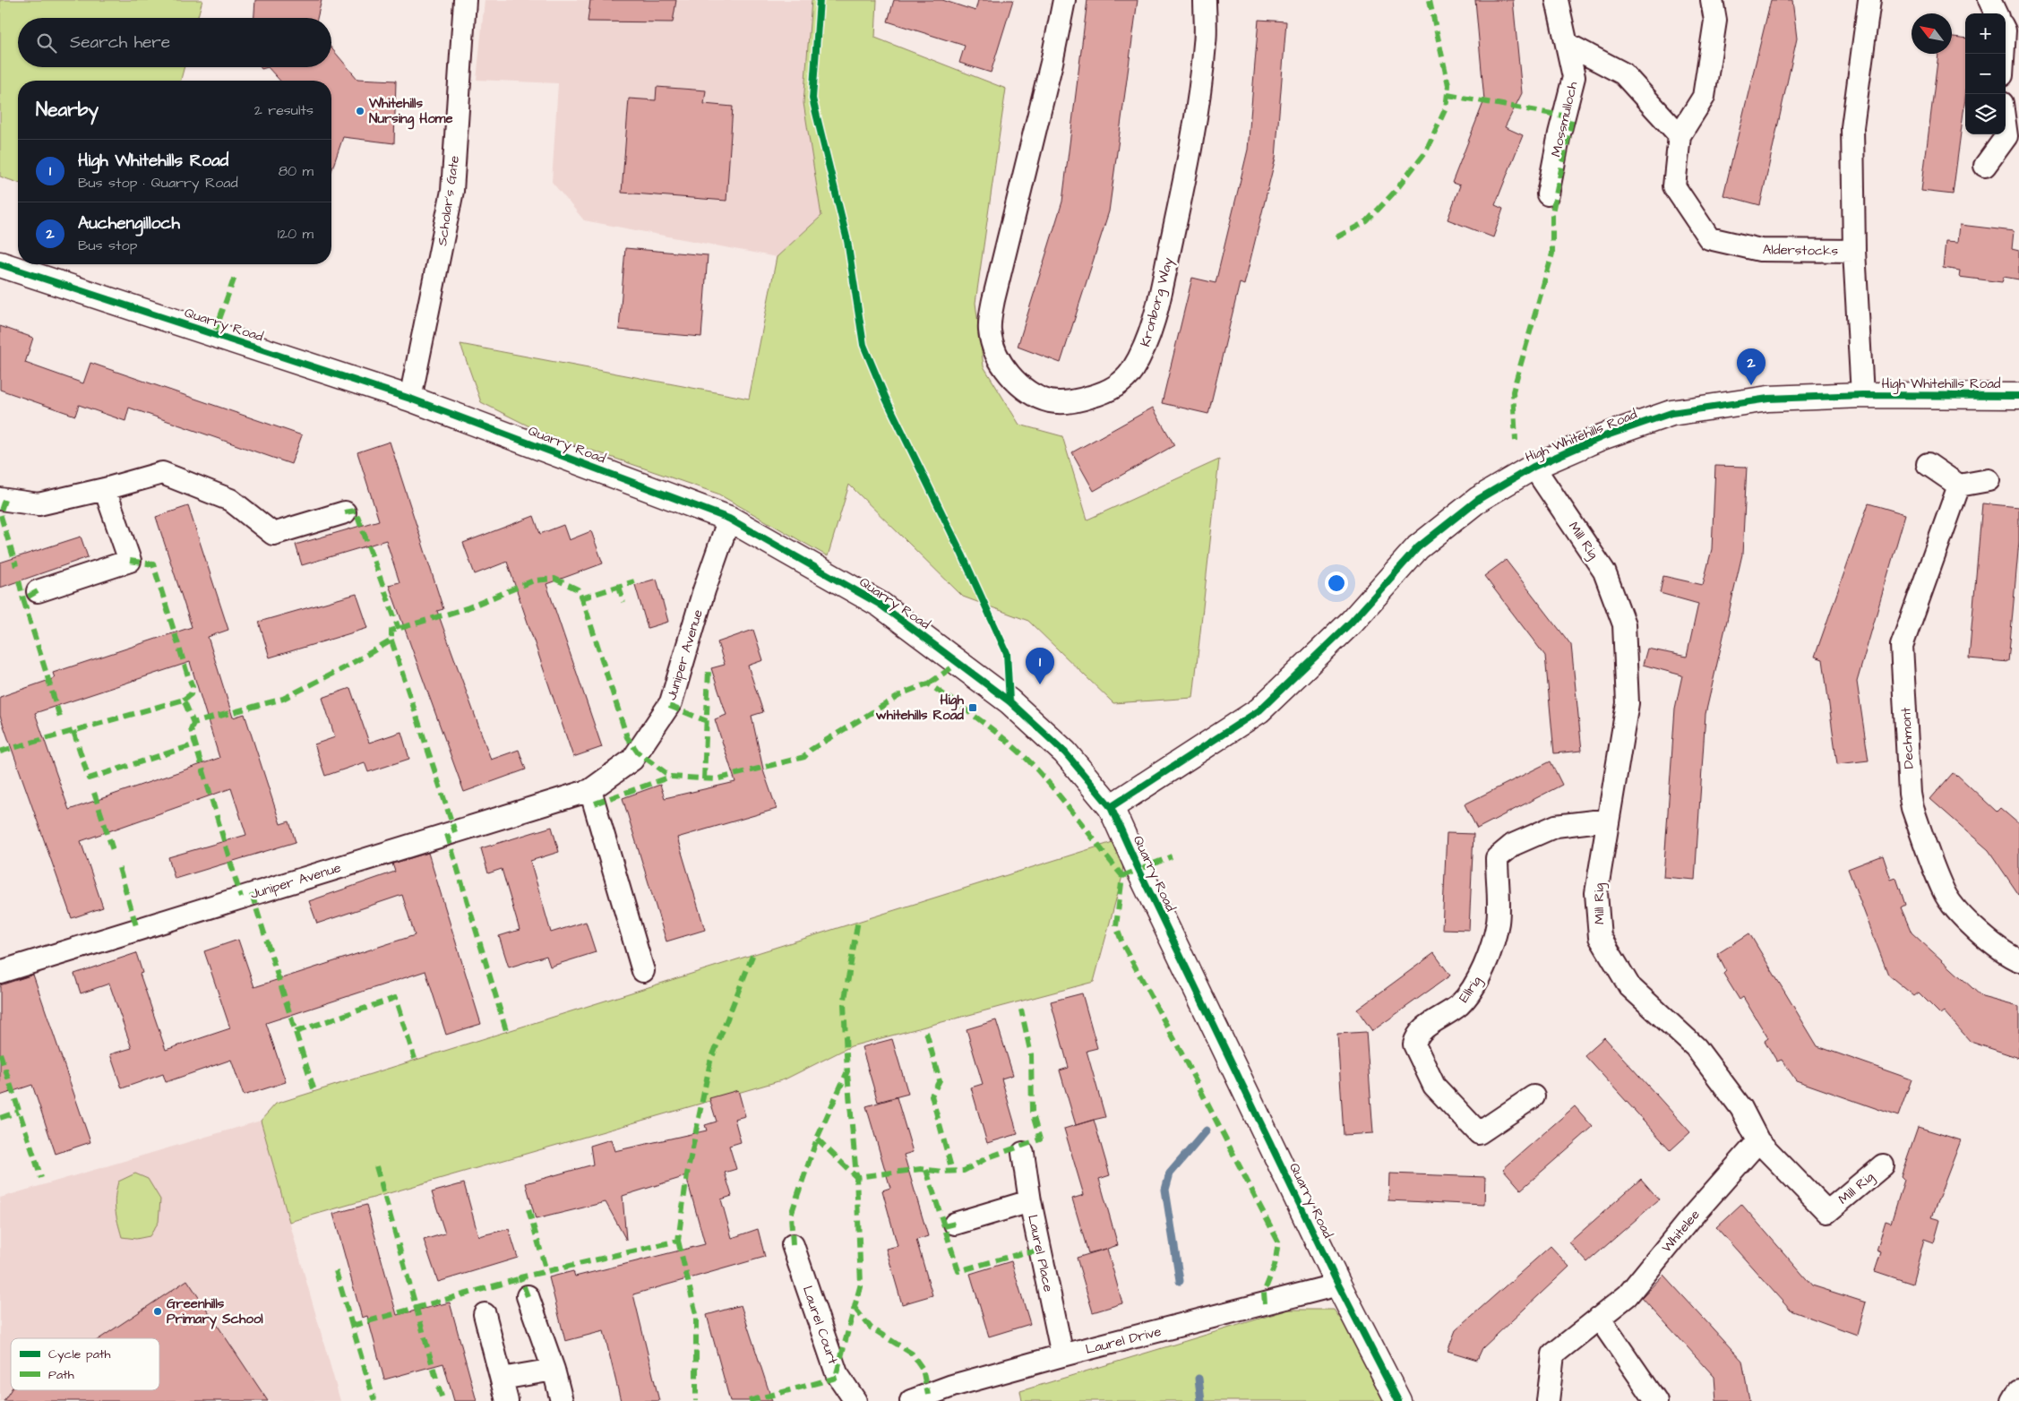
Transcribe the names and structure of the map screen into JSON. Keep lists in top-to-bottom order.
{
  "streets": {
    "street": [
      "Mossmulloch",
      "Scholar's Gate",
      "Alderstocks",
      "Kronborg Way",
      "Quarry Road",
      "High Whitehills Road",
      "Mill Rig",
      "Juniper Avenue",
      "Dechmont",
      "Ellrig",
      "Whitelee",
      "Laurel Place",
      "Laurel Court",
      "Laurel Drive"
    ]
  },
  "crossings": [
    ["Scholar's Gate", "Quarry Road"],
    ["Quarry Road", "High Whitehills Road"],
    ["Quarry Road", "Juniper Avenue"],
    ["Quarry Road", "Laurel Drive"],
    ["High Whitehills Road", "Mill Rig"],
    ["Mill Rig", "Ellrig"],
    ["Mill Rig", "Whitelee"],
    ["Laurel Place", "Laurel Drive"]
  ],
  "places": {
    "other": ["Whitehills Nursing Home", "Greenhills Primary School"],
    "transit": ["High whitehills Road"]
  },
  "legend": ["Cycle path", "Path"],
  "north": "top left",
  "page": {
    "map_buttons": ["+", "−"],
    "search": "Search here",
    "heading": ["Nearby", "2 results"],
    "list": [
      {
        "mark": "1",
        "name": "High Whitehills Road",
        "note": "Bus stop · Quarry Road",
        "value": "80 m"
      },
      {
        "mark": "2",
        "name": "Auchengilloch",
        "note": "Bus stop",
        "value": "120 m"
      }
    ],
    "pins": ["2", "1"]
  }
}
